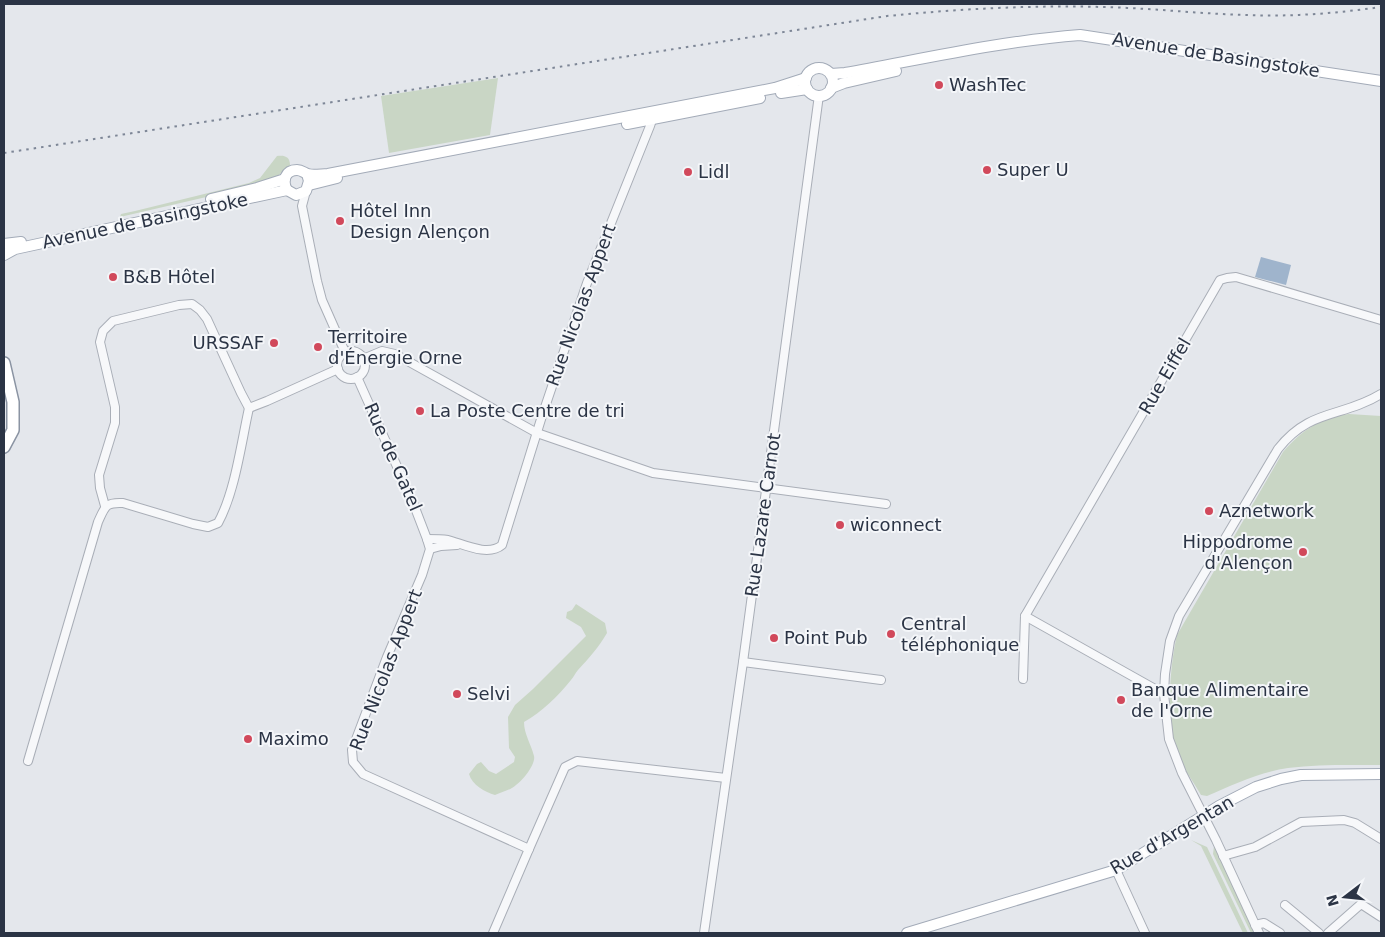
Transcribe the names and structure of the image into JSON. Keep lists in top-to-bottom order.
{
  "streets": {
    "main road": ["Avenue de Basingstoke", "Rue d'Argentan"],
    "street": [
      "Rue Nicolas Appert",
      "Rue Eiffel",
      "Rue de Gatel",
      "Rue Lazare Carnot"
    ]
  },
  "crossings": [
    ["Avenue de Basingstoke", "Rue Lazare Carnot"],
    ["Rue Nicolas Appert", "Rue de Gatel"]
  ],
  "places": [
    "WashTec",
    "Super U",
    "Lidl",
    "Hôtel Inn Design Alençon",
    "B&B Hôtel",
    "URSSAF",
    "Territoire d'Énergie Orne",
    "La Poste Centre de tri",
    "Aznetwork",
    "wiconnect",
    "Hippodrome d'Alençon",
    "Central téléphonique",
    "Point Pub",
    "Selvi",
    "Banque Alimentaire de l'Orne",
    "Maximo"
  ],
  "north": "left"
}
